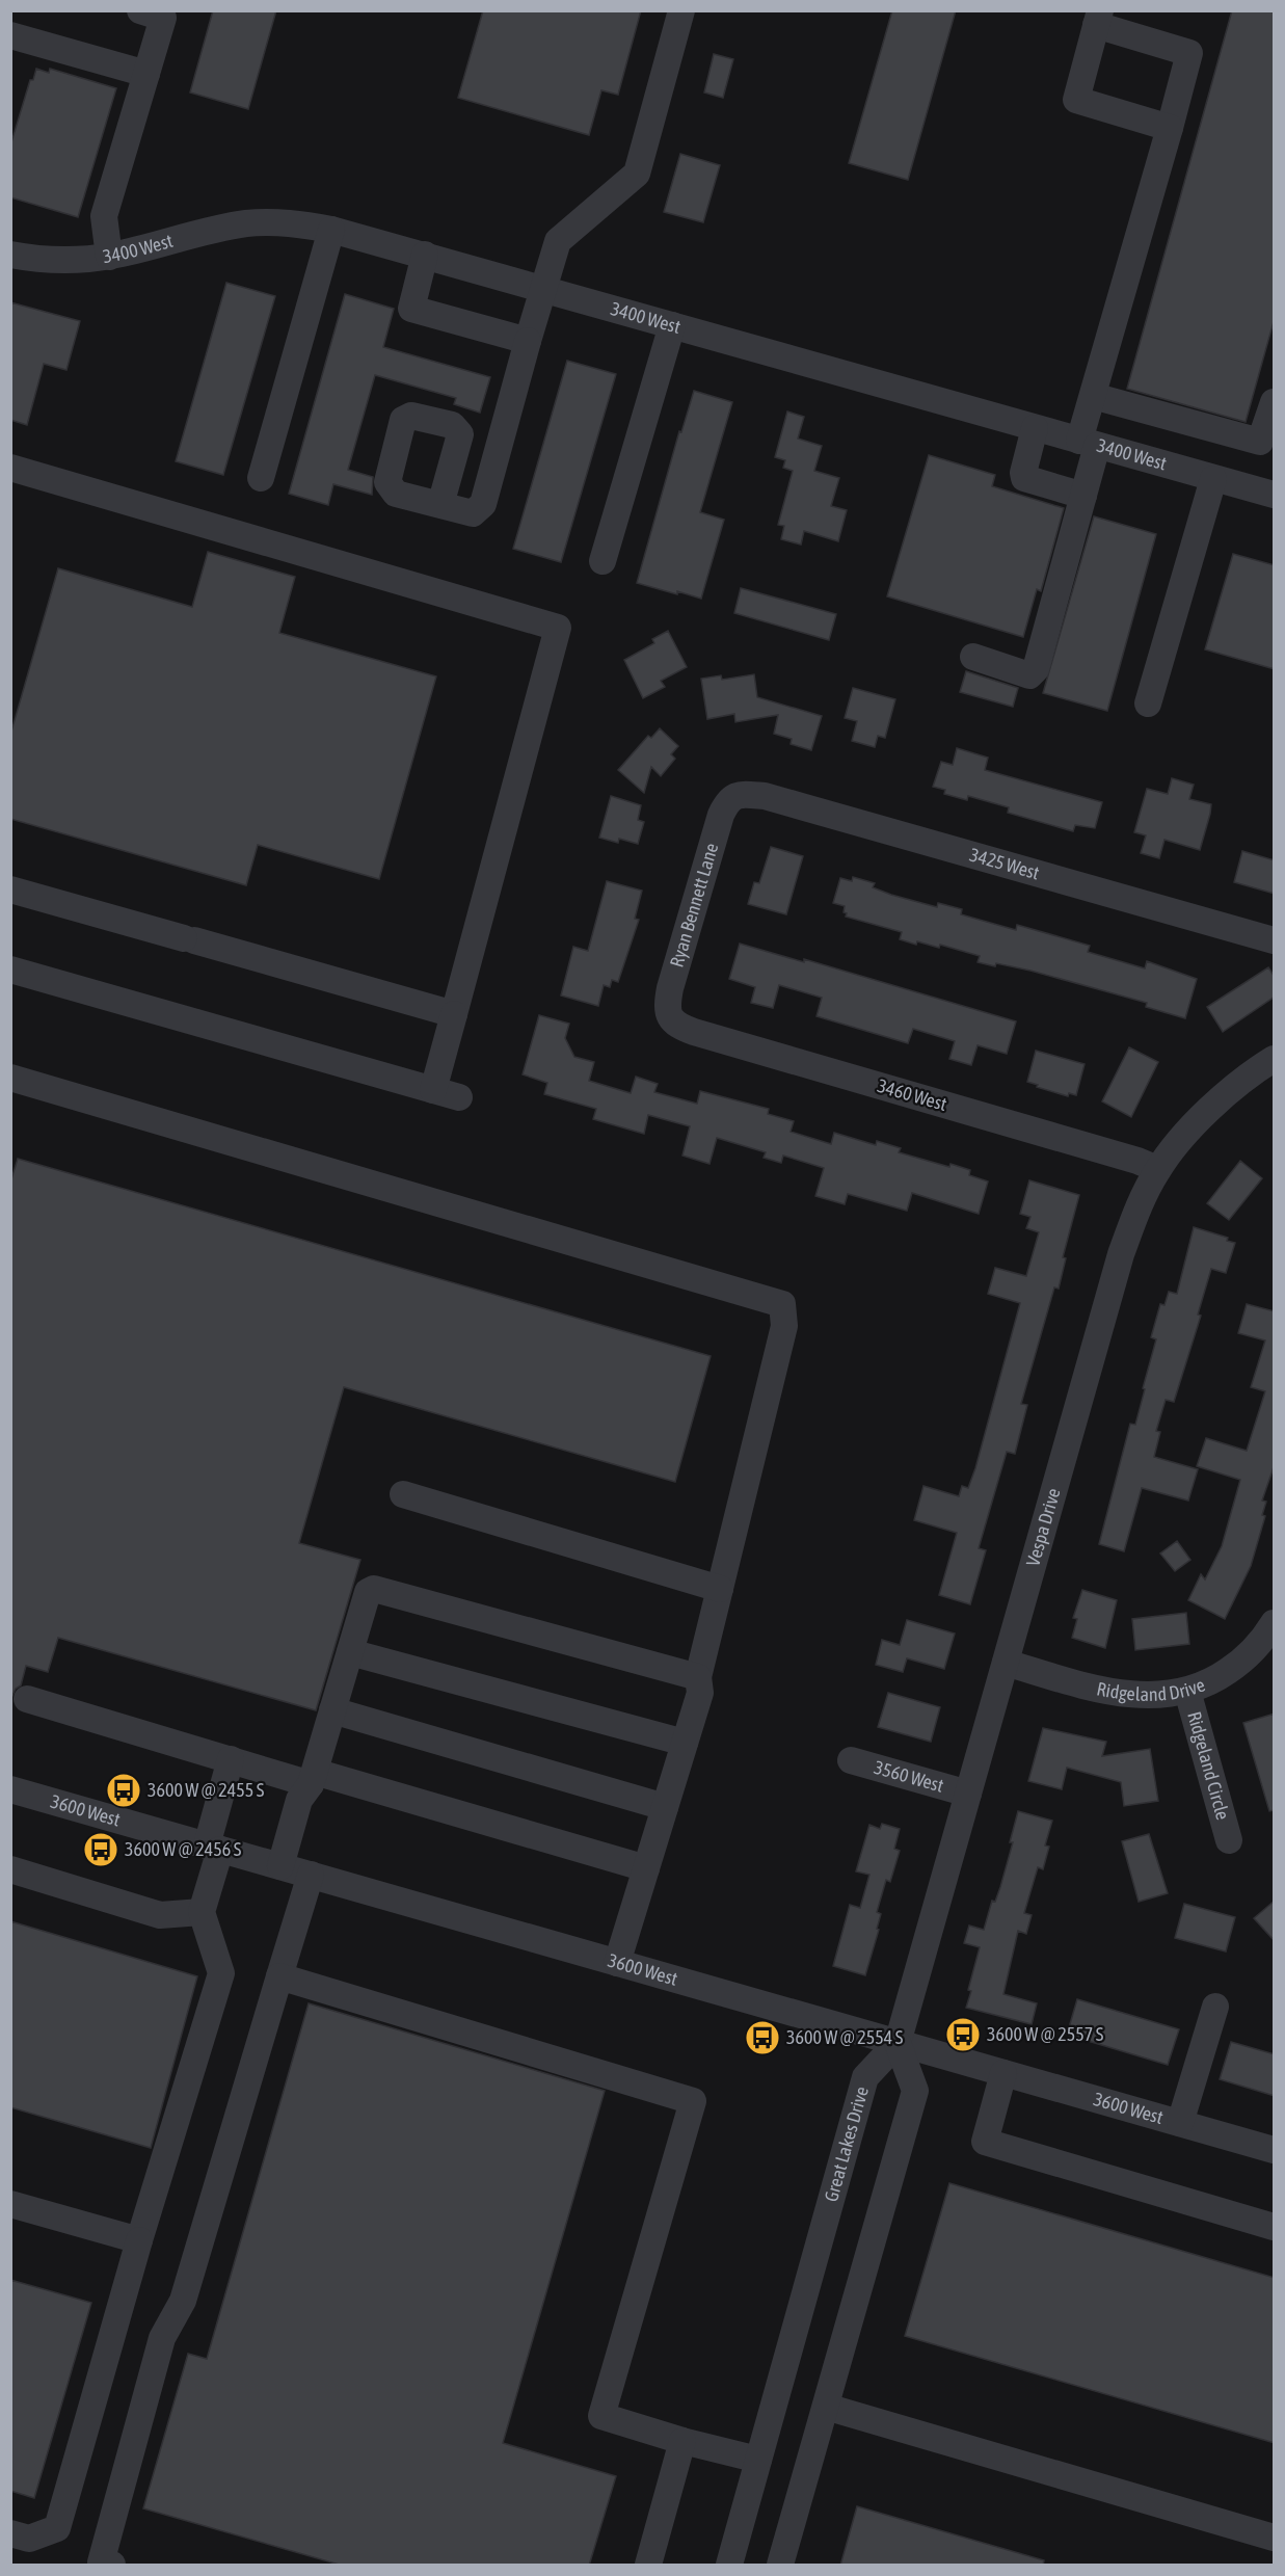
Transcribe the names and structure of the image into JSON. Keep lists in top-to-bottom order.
{
  "streets": {
    "street": [
      "3400 West",
      "3425 West",
      "Ryan Bennett Lane",
      "3460 West",
      "Vespa Drive",
      "Ridgeland Drive",
      "Ridgeland Circle",
      "3560 West",
      "3600 West",
      "Great Lakes Drive"
    ]
  },
  "crossings": [
    ["3425 West", "Ryan Bennett Lane"],
    ["Ryan Bennett Lane", "3460 West"],
    ["3460 West", "Vespa Drive"],
    ["Vespa Drive", "Ridgeland Drive"],
    ["Vespa Drive", "3560 West"],
    ["Vespa Drive", "3600 West"],
    ["Vespa Drive", "Great Lakes Drive"],
    ["Ridgeland Drive", "Ridgeland Circle"],
    ["3600 West", "Great Lakes Drive"]
  ],
  "places": {
    "bus stop": [
      "3600 W @ 2455 S",
      "3600 W @ 2456 S",
      "3600 W @ 2557 S",
      "3600 W @ 2554 S"
    ]
  }
}
